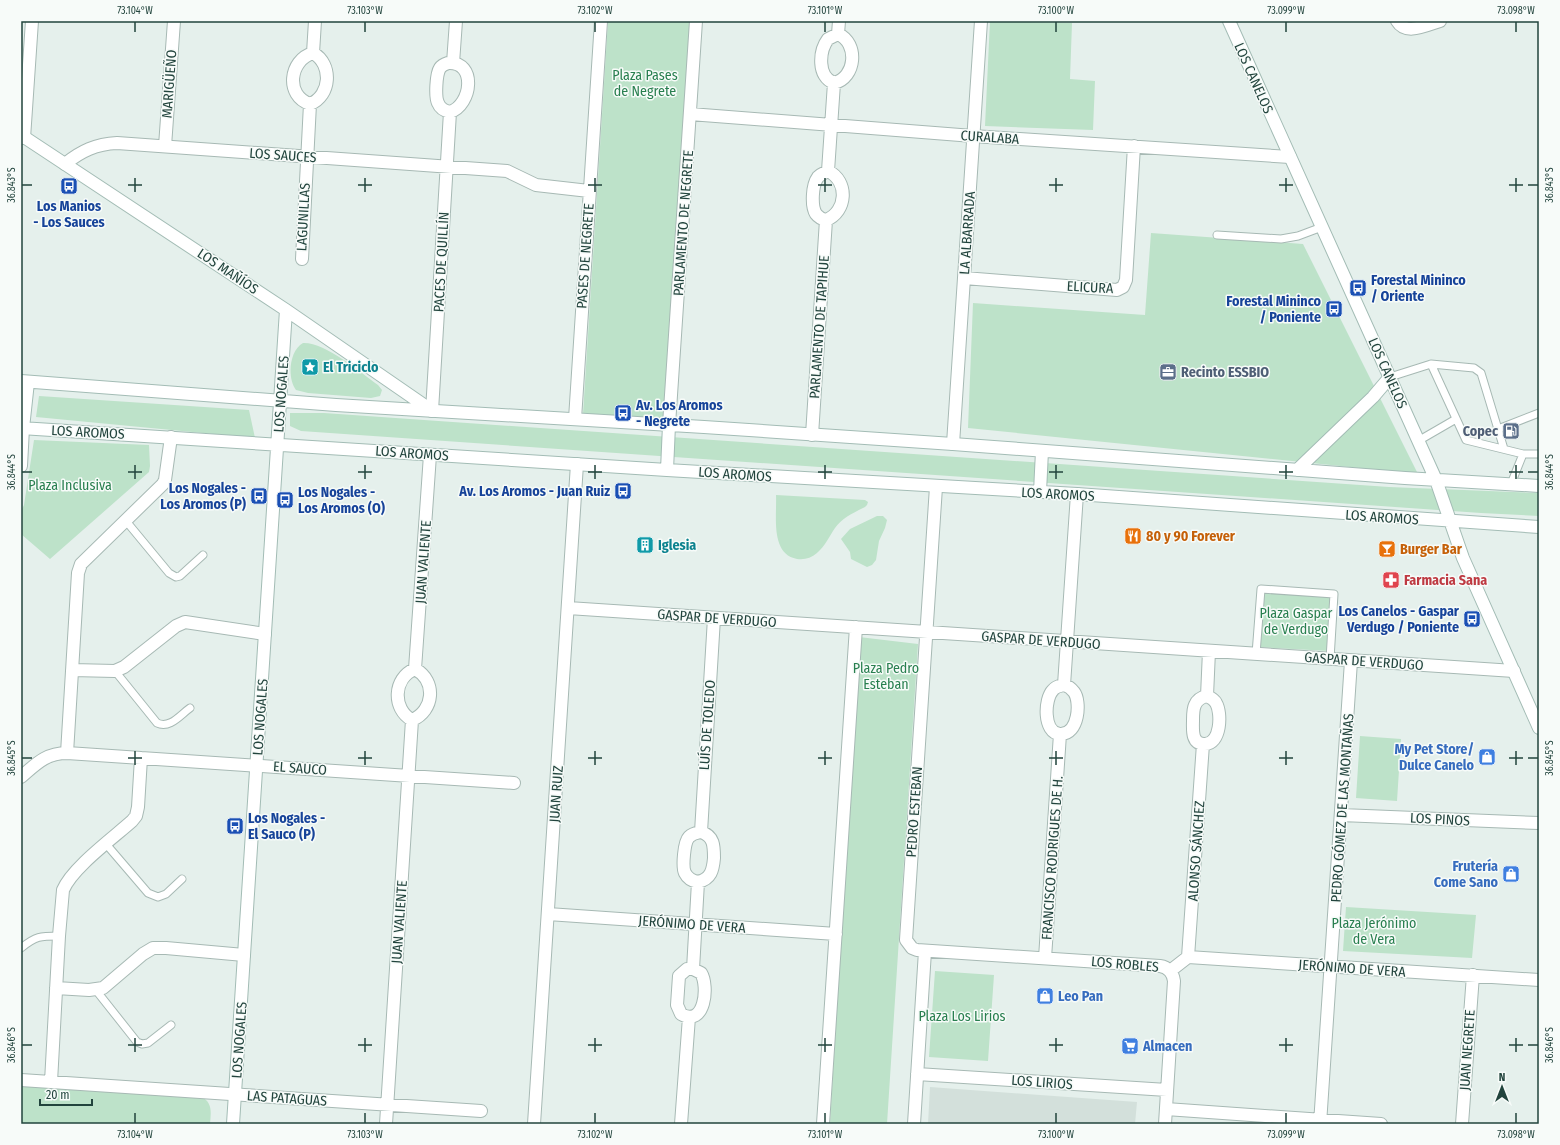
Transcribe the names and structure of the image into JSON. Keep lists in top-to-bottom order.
{
  "streets": {
    "street": [
      "LOS CANELOS",
      "MARIGÜEÑO",
      "CURALABA",
      "LOS SAUCES",
      "LAGUNILLAS",
      "PARLAMENTO DE NEGRETE",
      "LA ALBARRADA",
      "PASES DE NEGRETE",
      "PACES DE QUILLÍN",
      "LOS MAÑÍOS",
      "ELICURA",
      "PARLAMENTO DE TAPIHUE",
      "LOS NOGALES",
      "LOS AROMOS",
      "JUAN VALIENTE",
      "GASPAR DE VERDUGO",
      "LUÍS DE TOLEDO",
      "EL SAUCO",
      "JUAN RUIZ",
      "PEDRO GÓMEZ DE LAS MONTAÑAS",
      "PEDRO ESTEBAN",
      "LOS PINOS",
      "ALONSO SÁNCHEZ",
      "FRANCISCO RODRIGUES DE H.",
      "JERÓNIMO DE VERA",
      "LOS ROBLES",
      "JUAN NEGRETE",
      "LOS LIRIOS",
      "LAS PATAGUAS"
    ]
  },
  "crossings": [
    ["LOS CANELOS", "CURALABA"],
    ["LOS CANELOS", "LOS AROMOS"],
    ["LOS CANELOS", "GASPAR DE VERDUGO"],
    ["MARIGÜEÑO", "LOS SAUCES"],
    ["CURALABA", "PARLAMENTO DE NEGRETE"],
    ["CURALABA", "LA ALBARRADA"],
    ["CURALABA", "ELICURA"],
    ["LOS SAUCES", "LAGUNILLAS"],
    ["LOS SAUCES", "PASES DE NEGRETE"],
    ["LOS SAUCES", "PACES DE QUILLÍN"],
    ["LOS SAUCES", "LOS MAÑÍOS"],
    ["PARLAMENTO DE NEGRETE", "LOS AROMOS"],
    ["LA ALBARRADA", "ELICURA"],
    ["PACES DE QUILLÍN", "LOS MAÑÍOS"],
    ["LOS MAÑÍOS", "LOS NOGALES"],
    ["LOS NOGALES", "LOS AROMOS"],
    ["LOS NOGALES", "EL SAUCO"],
    ["LOS NOGALES", "LAS PATAGUAS"],
    ["LOS AROMOS", "JUAN VALIENTE"],
    ["LOS AROMOS", "JUAN RUIZ"],
    ["LOS AROMOS", "PEDRO ESTEBAN"],
    ["JUAN VALIENTE", "EL SAUCO"],
    ["JUAN VALIENTE", "LAS PATAGUAS"],
    ["GASPAR DE VERDUGO", "LUÍS DE TOLEDO"],
    ["GASPAR DE VERDUGO", "JUAN RUIZ"],
    ["GASPAR DE VERDUGO", "PEDRO GÓMEZ DE LAS MONTAÑAS"],
    ["GASPAR DE VERDUGO", "PEDRO ESTEBAN"],
    ["JUAN RUIZ", "JERÓNIMO DE VERA"],
    ["PEDRO GÓMEZ DE LAS MONTAÑAS", "LOS PINOS"],
    ["PEDRO GÓMEZ DE LAS MONTAÑAS", "JERÓNIMO DE VERA"],
    ["PEDRO ESTEBAN", "LOS ROBLES"],
    ["ALONSO SÁNCHEZ", "JERÓNIMO DE VERA"],
    ["FRANCISCO RODRIGUES DE H.", "LOS ROBLES"],
    ["JERÓNIMO DE VERA", "JUAN NEGRETE"],
    ["LOS ROBLES", "LOS LIRIOS"]
  ],
  "parks": [
    "Plaza Pases de Negrete",
    "Plaza Inclusiva",
    "Plaza Gaspar de Verdugo",
    "Plaza Pedro Esteban",
    "Plaza Jerónimo de Vera",
    "Plaza Los Lirios"
  ],
  "places": {
    "bus stop": [
      "Los Manios - Los Sauces",
      "Forestal Mininco / Oriente",
      "Forestal Mininco / Poniente",
      "Av. Los Aromos - Negrete",
      "Av. Los Aromos - Juan Ruiz",
      "Los Nogales - Los Aromos (P)",
      "Los Nogales - Los Aromos (O)",
      "Los Canelos - Gaspar Verdugo / Poniente",
      "Los Nogales - El Sauco (P)"
    ],
    "place": ["El Triciclo"],
    "office": ["Recinto ESSBIO"],
    "fuel station": ["Copec"],
    "restaurant": ["80 y 90 Forever"],
    "building": ["Iglesia"],
    "bar": ["Burger Bar"],
    "pharmacy": ["Farmacia Sana"],
    "shop": ["My Pet Store/ Dulce Canelo", "Frutería Come Sano", "Leo Pan"],
    "supermarket": ["Almacen"]
  },
  "scale_bar": "20 m",
  "north": "top",
  "coordinates": [
    "73.104°W",
    "73.103°W",
    "73.102°W",
    "73.101°W",
    "73.100°W",
    "73.099°W",
    "73.098°W",
    "36.843°S",
    "36.844°S",
    "36.845°S",
    "36.846°S"
  ]
}
